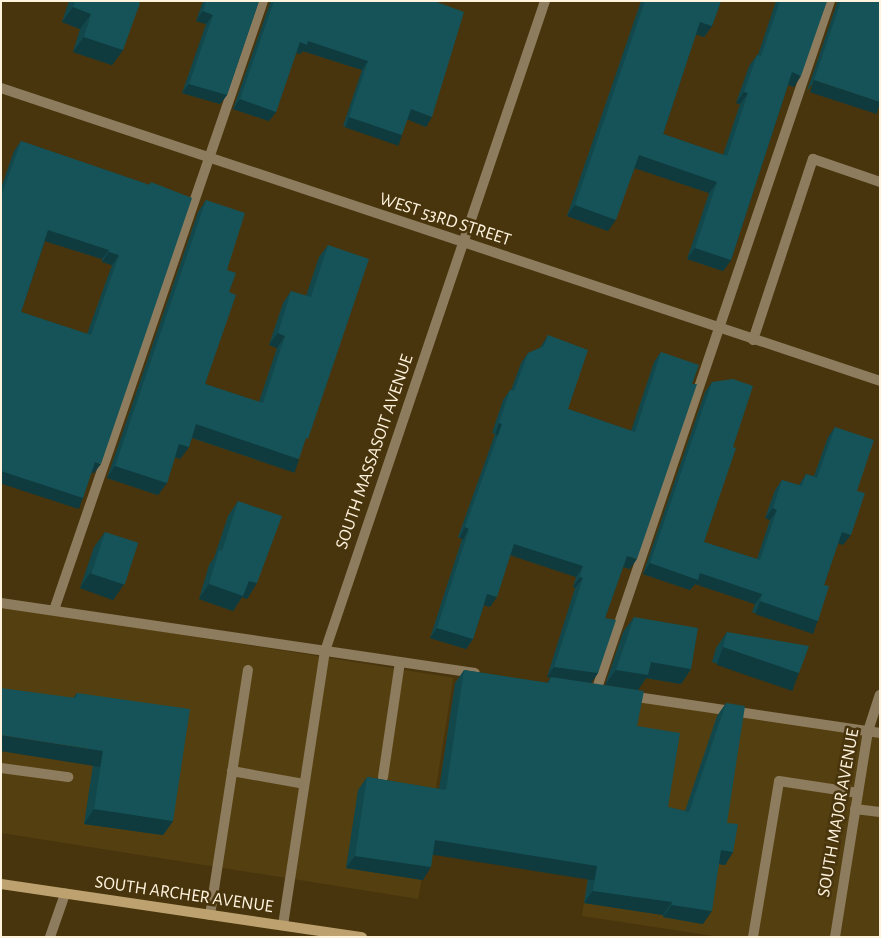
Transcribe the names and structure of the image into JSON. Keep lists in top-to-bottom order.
{
  "streets": {
    "main road": ["SOUTH ARCHER AVENUE"],
    "street": ["WEST 53RD STREET", "SOUTH MASSASOIT AVENUE", "SOUTH MAJOR AVENUE"]
  },
  "crossings": [
    ["WEST 53RD STREET", "SOUTH MASSASOIT AVENUE"],
    ["SOUTH MASSASOIT AVENUE", "SOUTH ARCHER AVENUE"]
  ]
}
